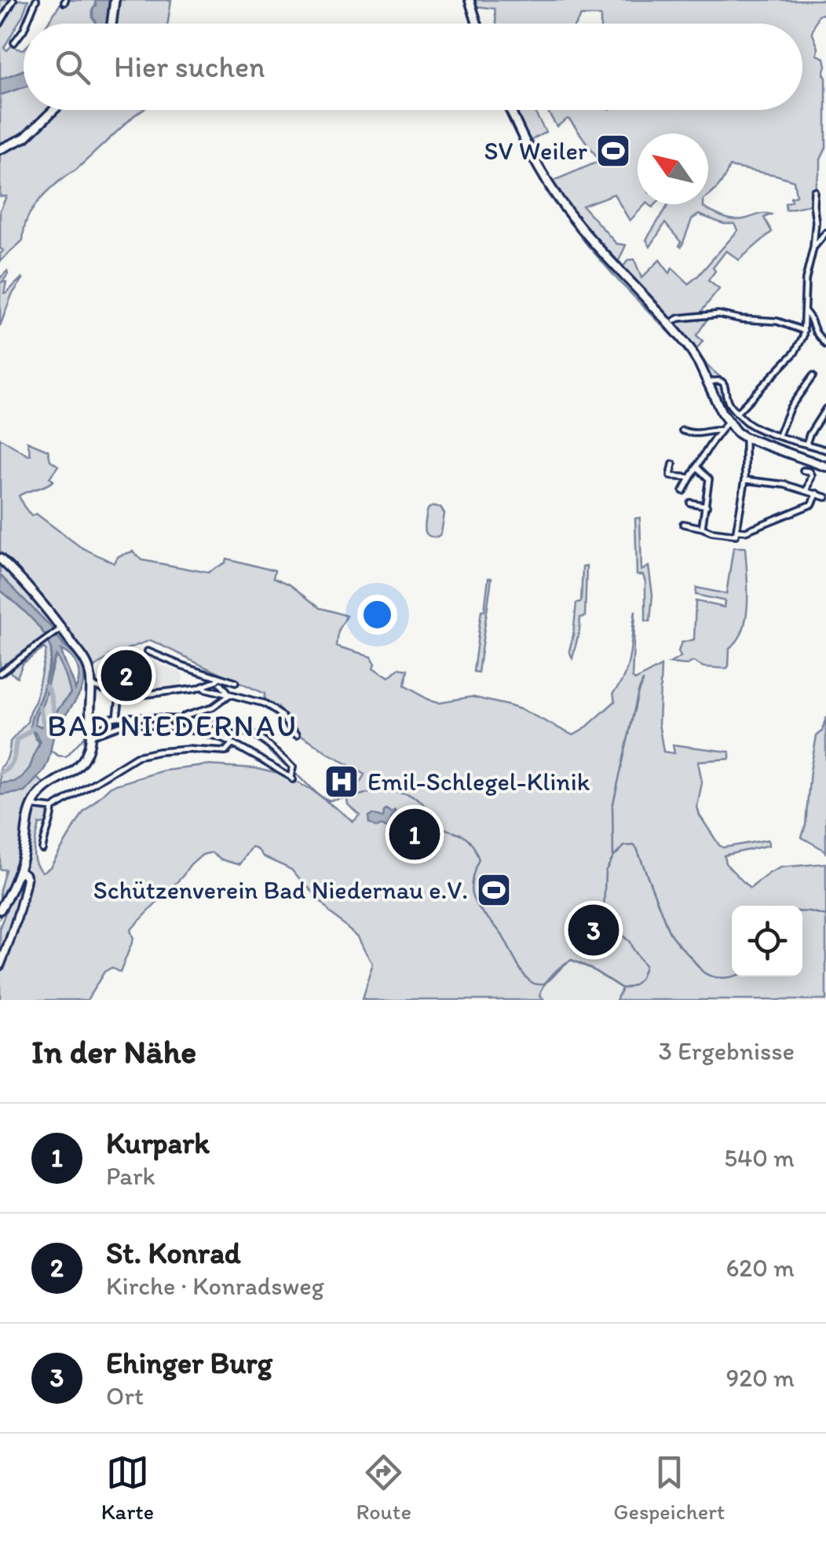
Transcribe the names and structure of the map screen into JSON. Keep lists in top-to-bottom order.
{
  "districts": ["BAD NIEDERNAU"],
  "places": {
    "sports": ["SV Weiler", "Schützenverein Bad Niedernau e.V."],
    "hospital": ["Emil-Schlegel-Klinik"]
  },
  "north": "top left",
  "page": {
    "search": "Hier suchen",
    "pins": ["2", "1", "3"],
    "heading": ["In der Nähe", "3 Ergebnisse"],
    "list": [
      {
        "mark": "1",
        "name": "Kurpark",
        "note": "Park",
        "value": "540 m"
      },
      {
        "mark": "2",
        "name": "St. Konrad",
        "note": "Kirche · Konradsweg",
        "value": "620 m"
      },
      {
        "mark": "3",
        "name": "Ehinger Burg",
        "note": "Ort",
        "value": "920 m"
      }
    ],
    "nav": ["Karte", "Route", "Gespeichert"]
  }
}
